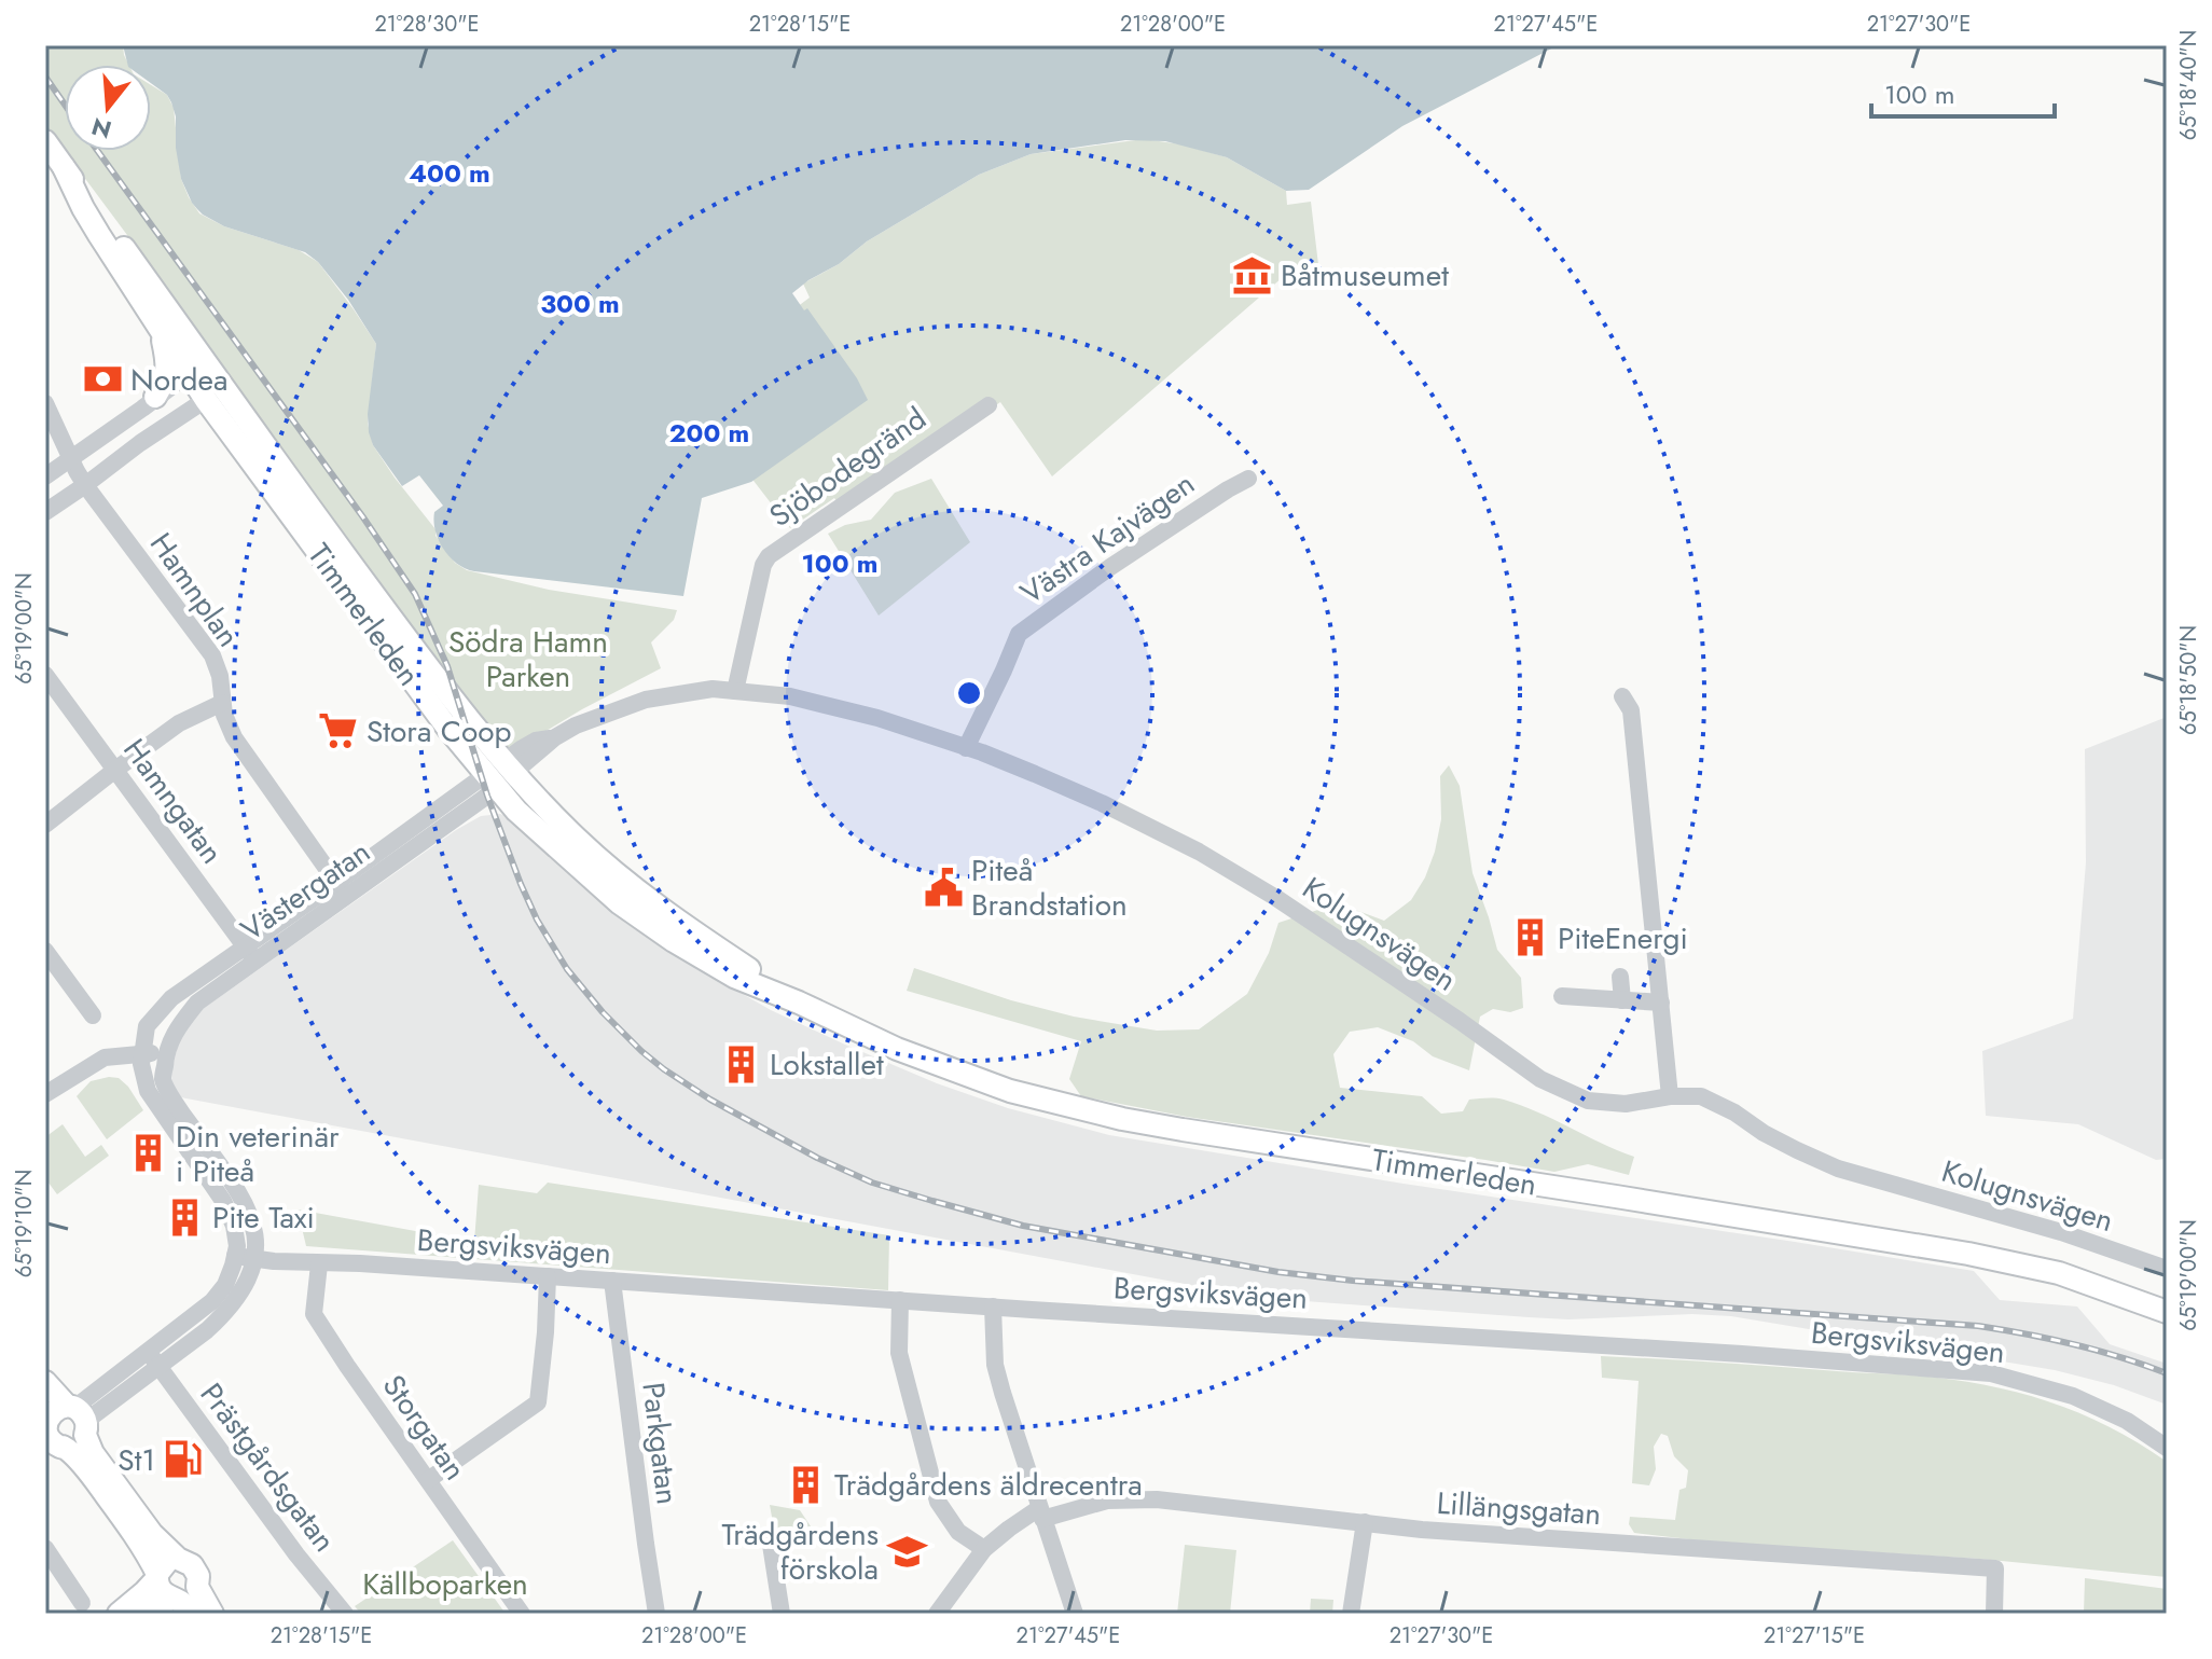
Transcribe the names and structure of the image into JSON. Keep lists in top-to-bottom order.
{
  "streets": {
    "main road": ["Timmerleden"],
    "street": [
      "Sjöbodegränd",
      "Västra Kajvägen",
      "Hamnplan",
      "Hamngatan",
      "Västergatan",
      "Kolugnsvägen",
      "Bergsviksvägen",
      "Storgatan",
      "Parkgatan",
      "Prästgårdsgatan",
      "Lillängsgatan"
    ]
  },
  "crossings": [
    ["Sjöbodegränd", "Kolugnsvägen"],
    ["Västra Kajvägen", "Kolugnsvägen"],
    ["Hamnplan", "Västergatan"],
    ["Timmerleden", "Västergatan"],
    ["Timmerleden", "Kolugnsvägen"],
    ["Hamngatan", "Västergatan"],
    ["Västergatan", "Kolugnsvägen"],
    ["Bergsviksvägen", "Storgatan"],
    ["Bergsviksvägen", "Parkgatan"]
  ],
  "parks": ["Södra Hamn Parken", "Källboparken"],
  "places": {
    "museum": ["Båtmuseumet"],
    "bank": ["Nordea"],
    "supermarket": ["Stora Coop"],
    "public building": ["Piteå Brandstation"],
    "building": [
      "PiteEnergi",
      "Lokstallet",
      "Din veterinär i Piteå",
      "Pite Taxi",
      "Trädgårdens äldrecentra"
    ],
    "fuel station": ["St1"],
    "school or university": ["Trädgårdens förskola"]
  },
  "scale_bar": "100 m",
  "north": "bottom",
  "coordinates": [
    "21°28'30\"E",
    "21°28'15\"E",
    "21°28'00\"E",
    "21°27'45\"E",
    "21°27'30\"E",
    "65°18'40\"N",
    "65°19'00\"N",
    "65°18'50\"N",
    "65°19'10\"N",
    "21°27'15\"E"
  ],
  "rings": [
    "400 m",
    "300 m",
    "200 m",
    "100 m"
  ]
}
